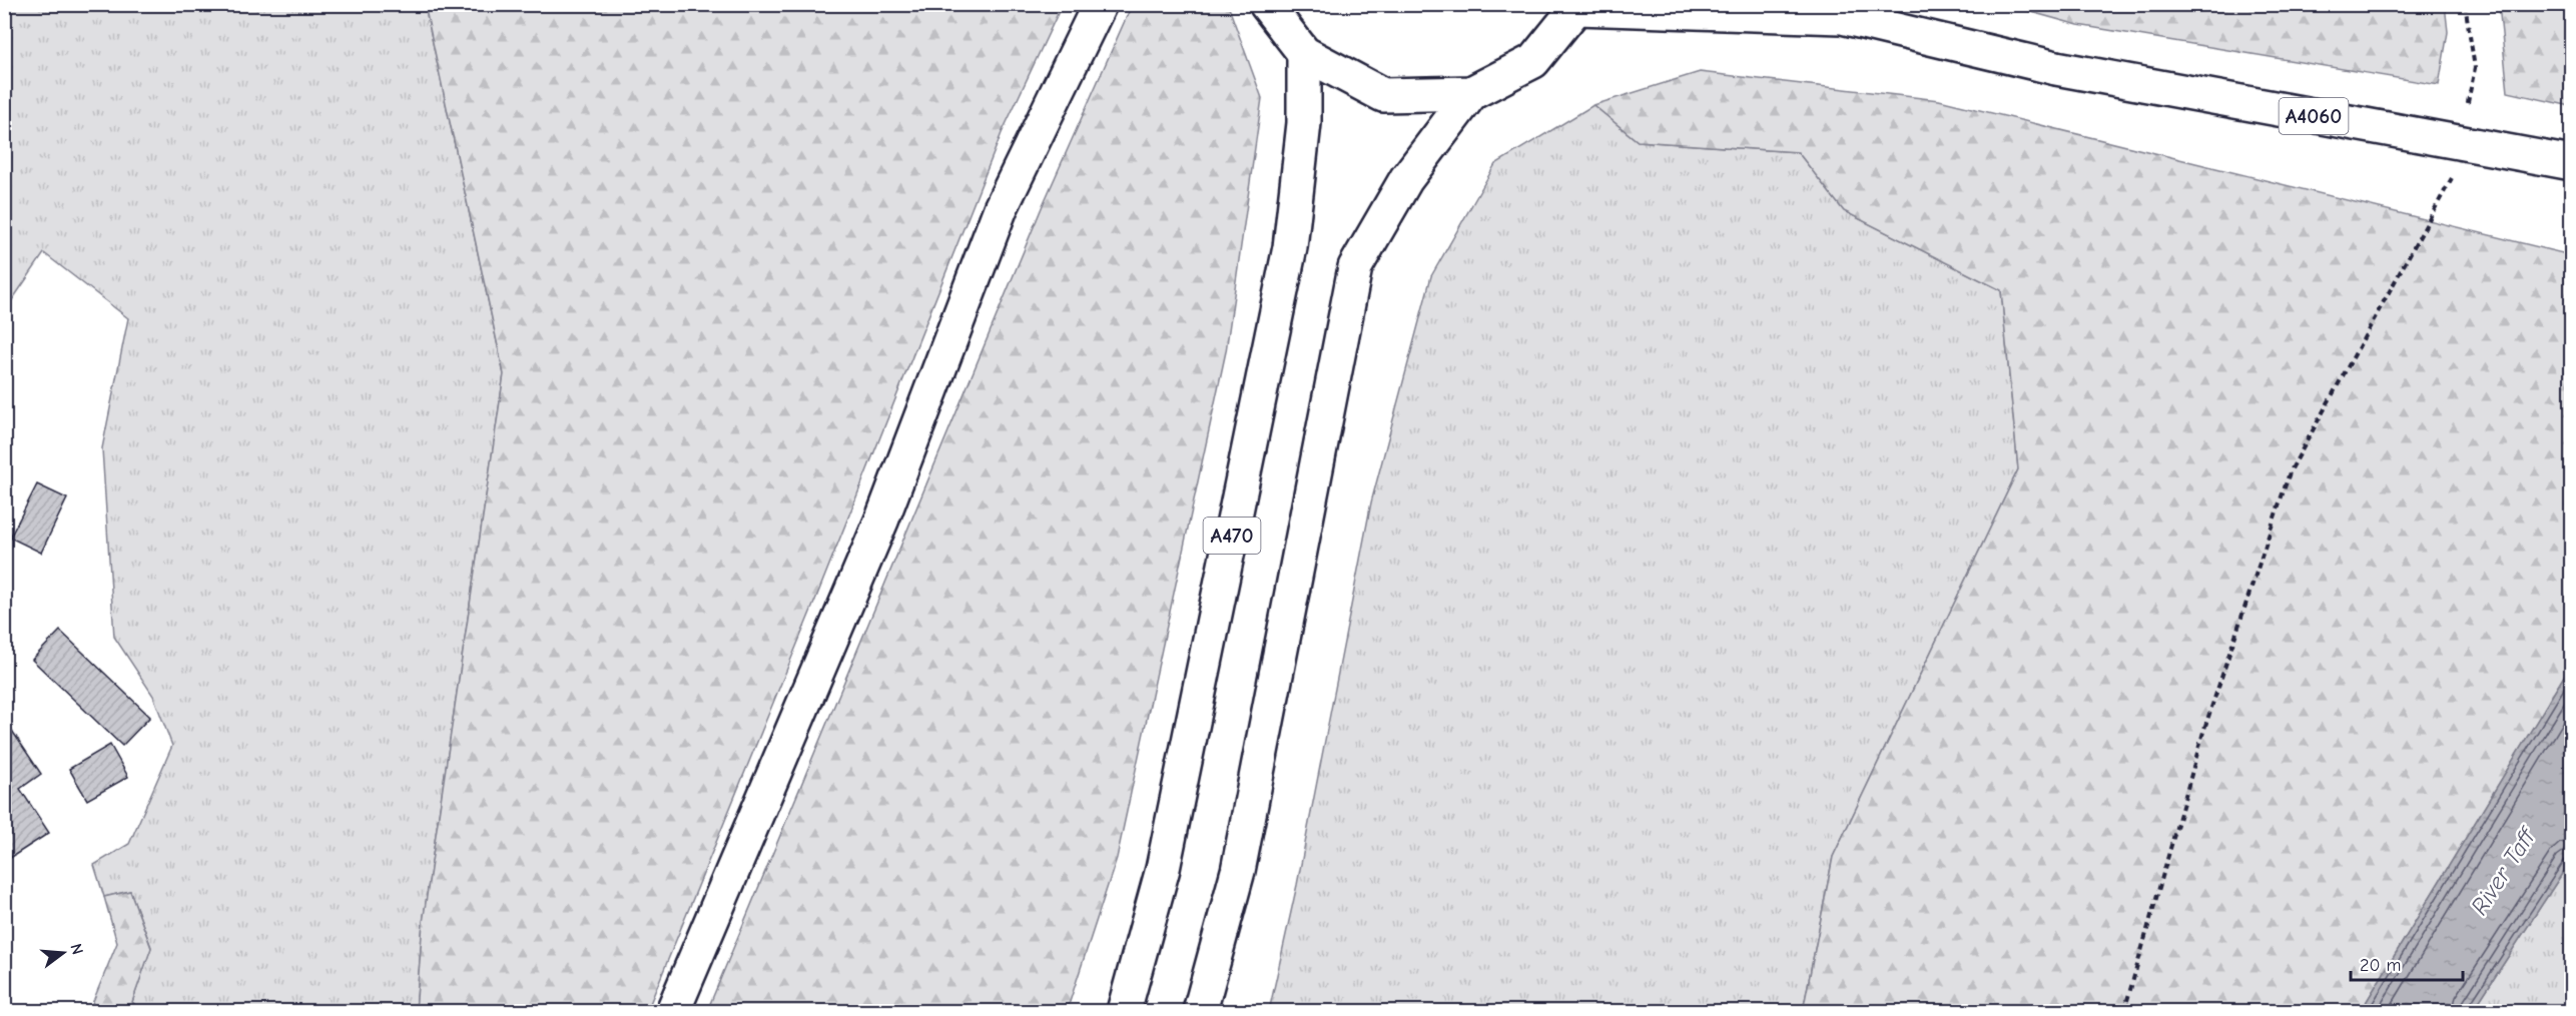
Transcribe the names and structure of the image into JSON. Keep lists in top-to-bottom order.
{
  "streets": {
    "main road": ["A4060", "A470"]
  },
  "water": ["River Taff"],
  "scale_bar": "20 m",
  "north": "right"
}
